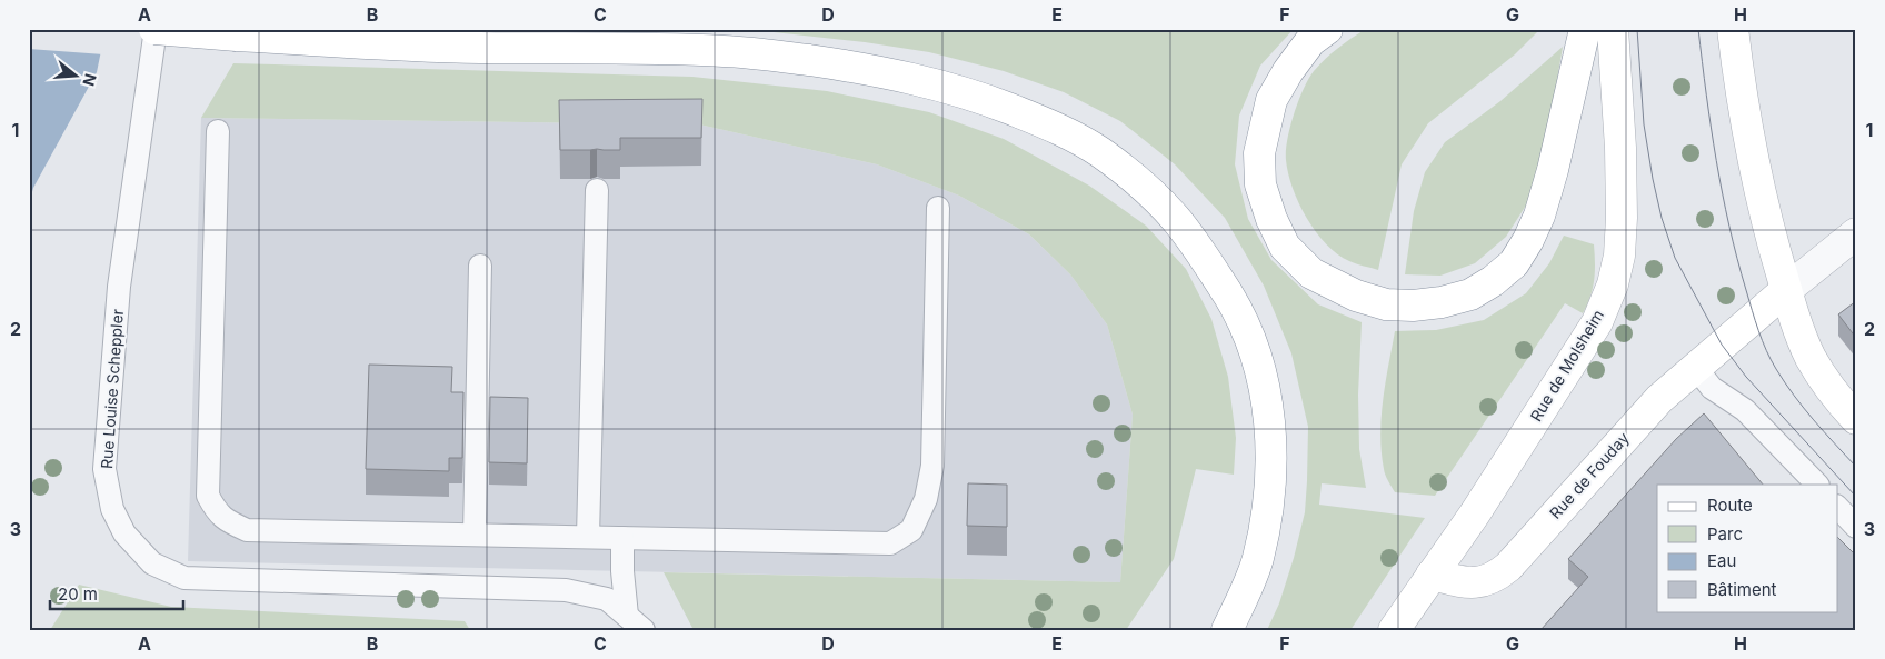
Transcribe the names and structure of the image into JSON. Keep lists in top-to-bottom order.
{
  "streets": {
    "main road": ["Rue de Molsheim", "Rue de Fouday"],
    "lane": ["Rue Louise Scheppler"]
  },
  "crossings": [
    ["Rue de Molsheim", "Rue de Fouday"]
  ],
  "legend": [
    "Route",
    "Parc",
    "Eau",
    "Bâtiment"
  ],
  "scale_bar": "20 m",
  "north": "right",
  "grid": {
    "columns": [
      "A",
      "B",
      "C",
      "D",
      "E",
      "F",
      "G",
      "H"
    ],
    "rows": ["1", "2", "3"]
  }
}
